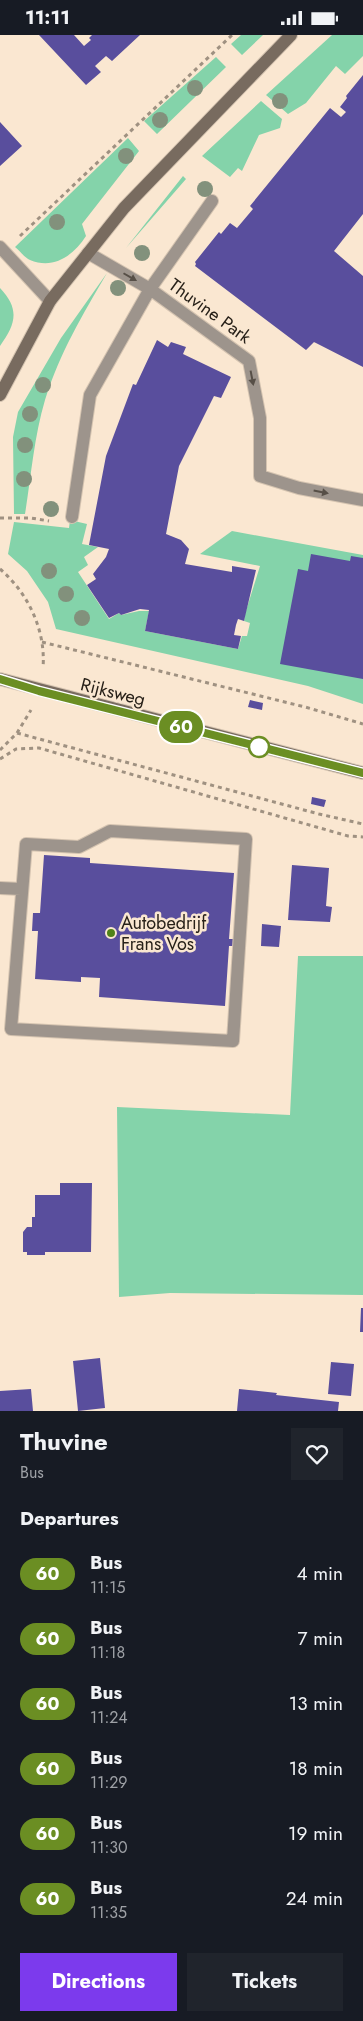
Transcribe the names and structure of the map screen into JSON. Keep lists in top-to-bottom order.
{
  "streets": {
    "street": ["Thuvine Park", "Rijksweg"]
  },
  "one_way": ["Thuvine Park"],
  "places": ["Autobedrijf Frans Vos"],
  "lines": ["bus line 60"],
  "page": {
    "status": "11:11",
    "on_map": "60",
    "heading": [
      ["Thuvine", "Bus"],
      "Departures"
    ],
    "list": [
      {
        "mark": "60",
        "name": "Bus",
        "note": "11:15",
        "value": "4 min"
      },
      {
        "mark": "60",
        "name": "Bus",
        "note": "11:18",
        "value": "7 min"
      },
      {
        "mark": "60",
        "name": "Bus",
        "note": "11:24",
        "value": "13 min"
      },
      {
        "mark": "60",
        "name": "Bus",
        "note": "11:29",
        "value": "18 min"
      },
      {
        "mark": "60",
        "name": "Bus",
        "note": "11:30",
        "value": "19 min"
      },
      {
        "mark": "60",
        "name": "Bus",
        "note": "11:35",
        "value": "24 min"
      }
    ],
    "buttons": ["Directions", "Tickets"]
  }
}
